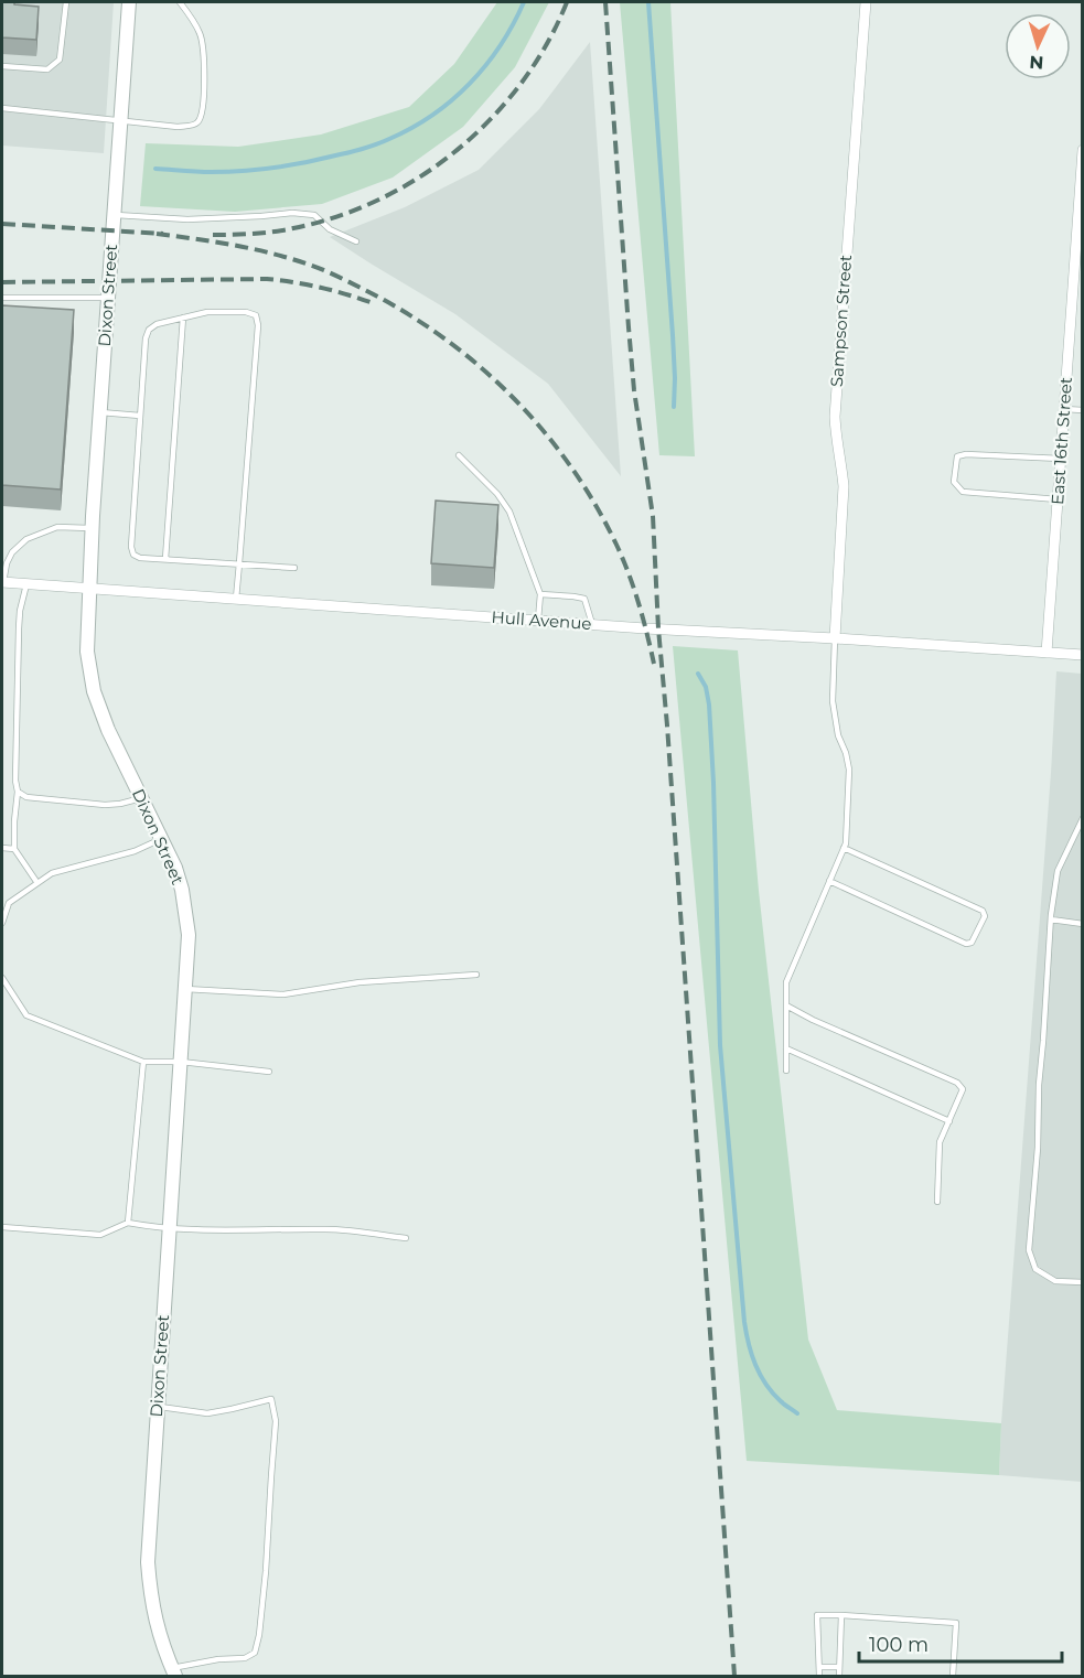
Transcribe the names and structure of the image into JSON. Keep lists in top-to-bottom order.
{
  "streets": {
    "street": [
      "Dixon Street",
      "Sampson Street",
      "East 16th Street",
      "Hull Avenue"
    ]
  },
  "crossings": [
    ["Dixon Street", "Hull Avenue"],
    ["Sampson Street", "Hull Avenue"],
    ["East 16th Street", "Hull Avenue"]
  ],
  "scale_bar": "100 m",
  "north": "bottom"
}
